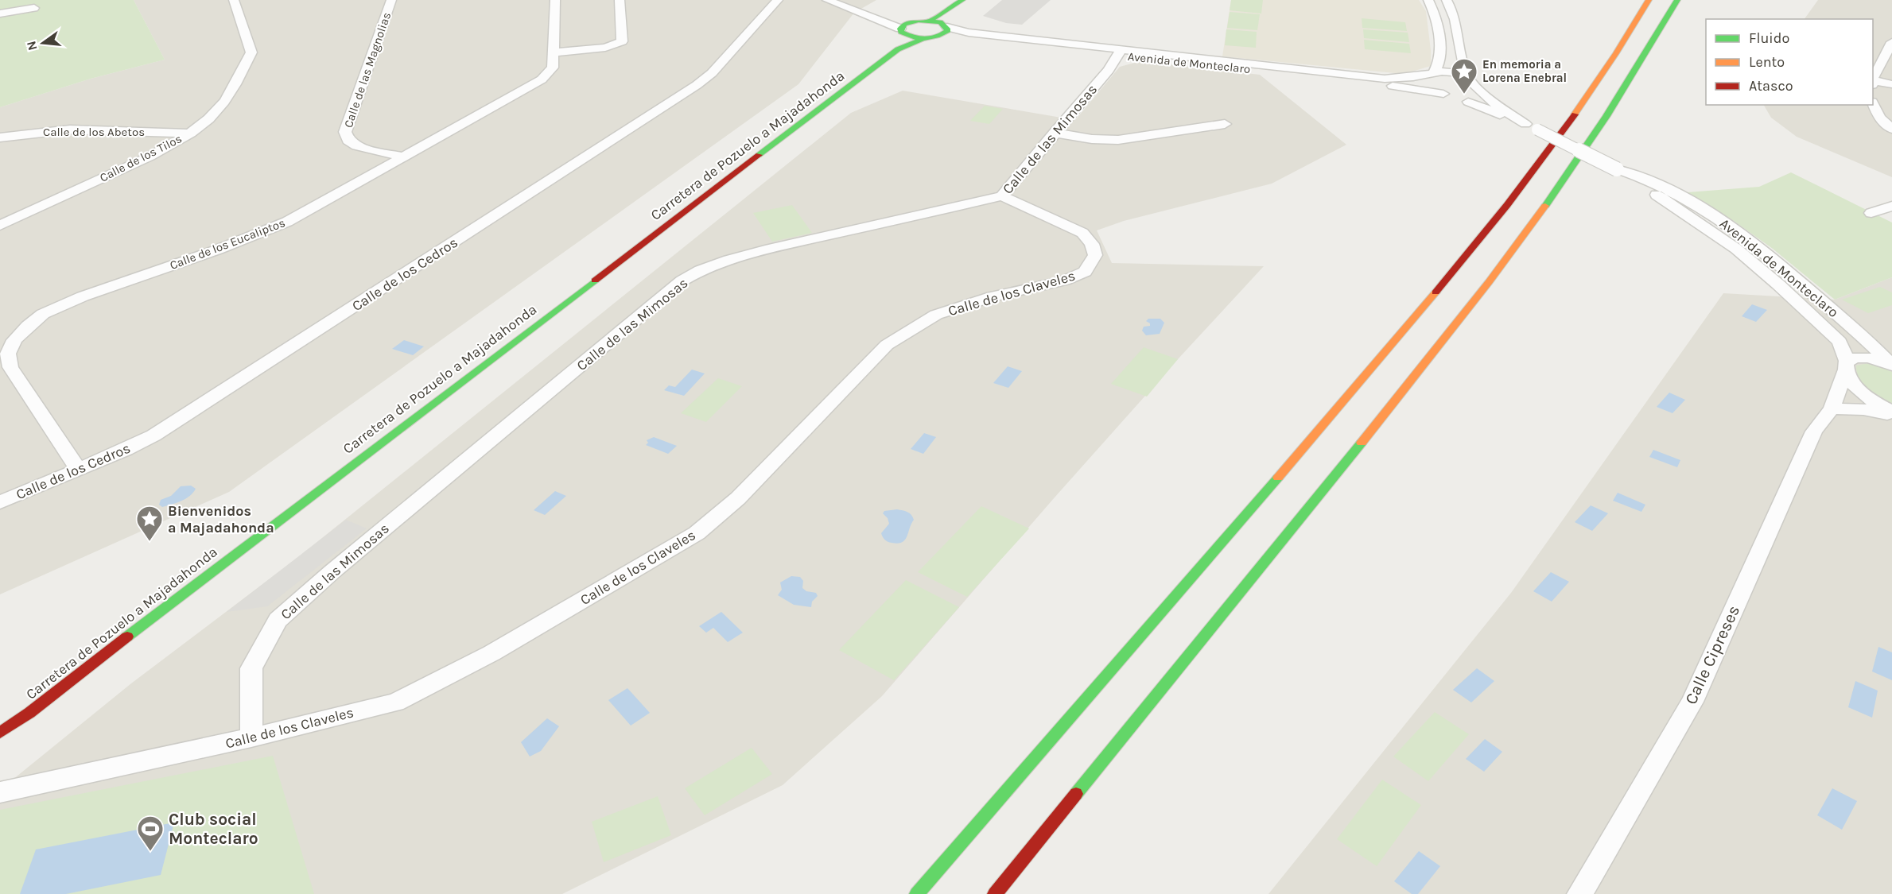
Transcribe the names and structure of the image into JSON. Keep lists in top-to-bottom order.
{
  "streets": {
    "main road": ["Carretera de Pozuelo a Majadahonda"],
    "street": [
      "Avenida de Monteclaro",
      "Calle de las Magnolias",
      "Calle de los Abetos",
      "Calle de las Mimosas",
      "Calle de los Tilos",
      "Calle de los Eucaliptos",
      "Calle de los Cedros",
      "Calle de los Claveles",
      "Calle Cipreses"
    ]
  },
  "crossings": [
    ["Avenida de Monteclaro", "Calle de las Mimosas"],
    ["Avenida de Monteclaro", "Carretera de Pozuelo a Majadahonda"],
    ["Avenida de Monteclaro", "Calle Cipreses"],
    ["Calle de las Magnolias", "Calle de los Eucaliptos"],
    ["Calle de los Abetos", "Calle de los Tilos"],
    ["Calle de las Mimosas", "Calle de los Claveles"],
    ["Calle de los Eucaliptos", "Calle de los Cedros"]
  ],
  "places": {
    "place": ["En memoria a Lorena Enebral", "Bienvenidos a Majadahonda"],
    "sports": ["Club social Monteclaro"]
  },
  "legend": ["Fluido", "Lento", "Atasco"],
  "north": "left"
}
